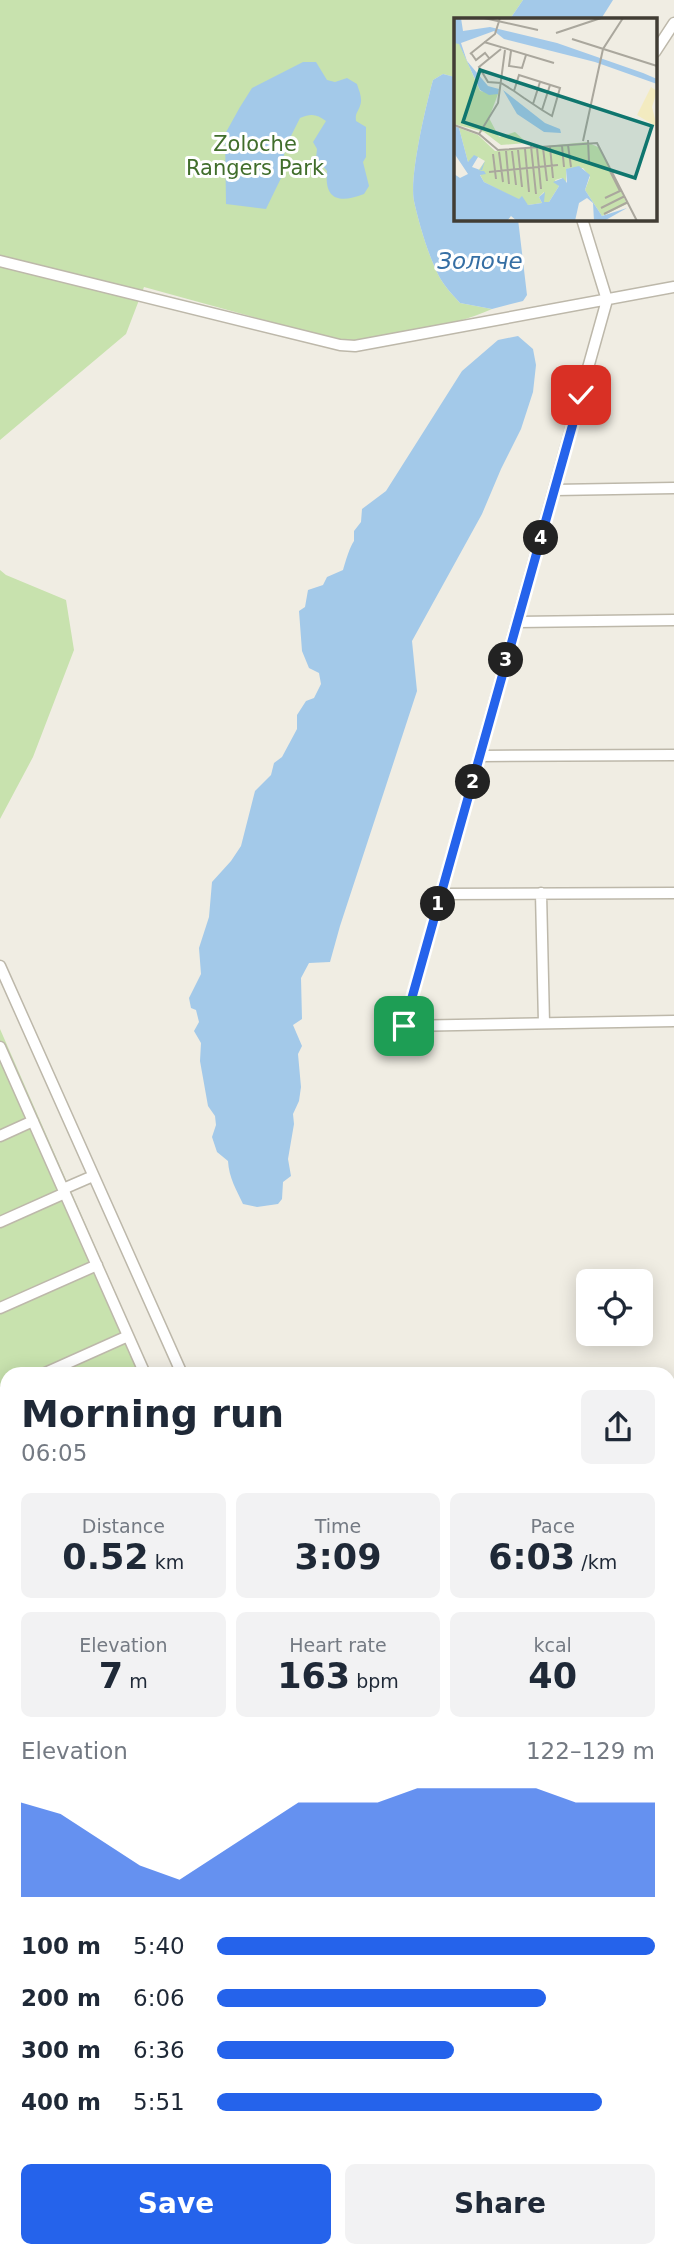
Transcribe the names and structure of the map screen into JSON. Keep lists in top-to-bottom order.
{
  "water": ["Золоче"],
  "parks": ["Zoloche Rangers Park"],
  "page": {
    "pins": [
      "4",
      "3",
      "2",
      "1"
    ],
    "heading": ["Morning run", "06:05"],
    "stats": [
      ["Distance", "0.52 km"],
      ["Time", "3:09"],
      ["Pace", "6:03 /km"],
      ["Elevation", "7 m"],
      ["Heart rate", "163 bpm"],
      ["kcal", "40"]
    ],
    "chart": ["Elevation", "122–129 m"],
    "list": [
      {
        "name": "100 m",
        "note": "5:40"
      },
      {
        "name": "200 m",
        "note": "6:06"
      },
      {
        "name": "300 m",
        "note": "6:36"
      },
      {
        "name": "400 m",
        "note": "5:51"
      }
    ],
    "buttons": ["Save", "Share"]
  }
}
